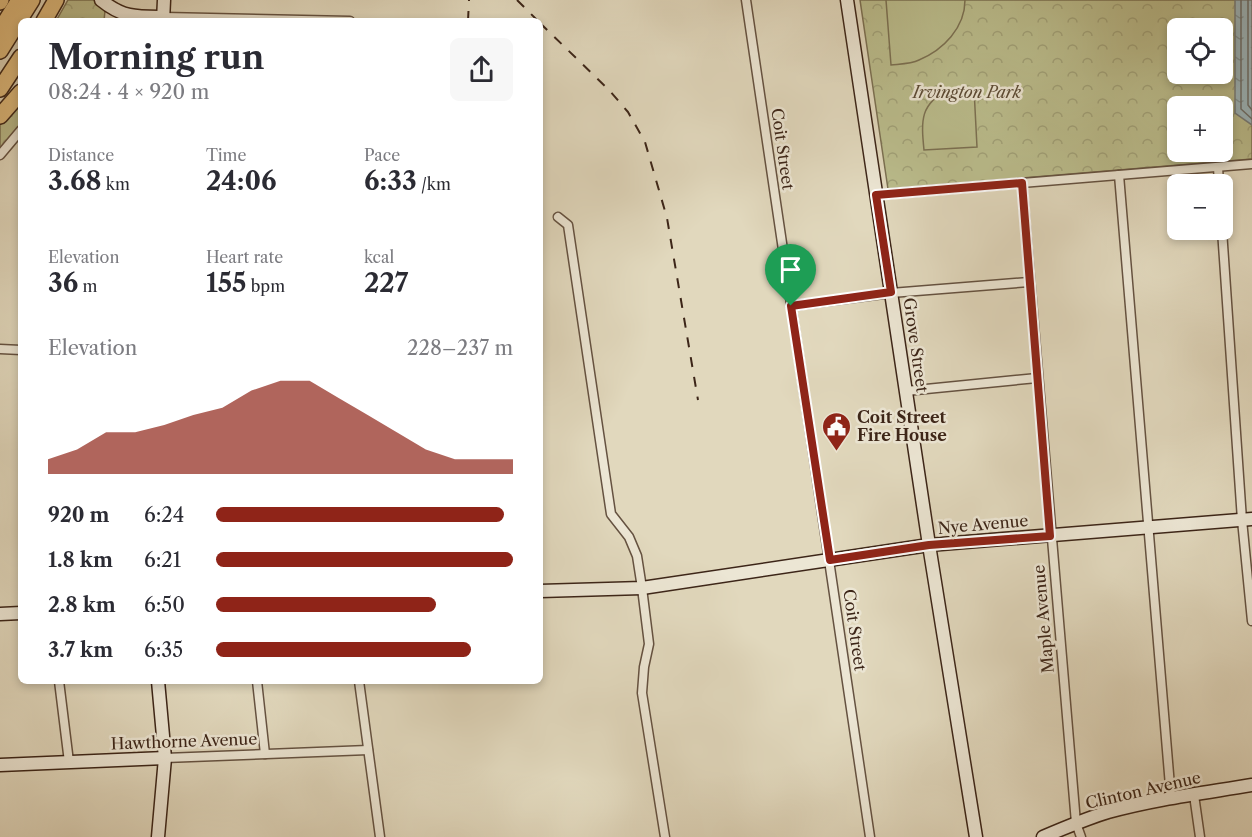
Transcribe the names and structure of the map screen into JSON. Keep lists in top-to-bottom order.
{
  "streets": {
    "street": [
      "Coit Street",
      "Grove Street",
      "Nye Avenue",
      "Maple Avenue",
      "Hawthorne Avenue",
      "Clinton Avenue"
    ]
  },
  "crossings": [
    ["Coit Street", "Nye Avenue"],
    ["Grove Street", "Nye Avenue"],
    ["Nye Avenue", "Maple Avenue"],
    ["Maple Avenue", "Clinton Avenue"]
  ],
  "parks": ["Irvington Park"],
  "places": {
    "public building": ["Coit Street Fire House"]
  },
  "page": {
    "map_buttons": ["+", "−"],
    "heading": ["Morning run", "08:24 · 4 × 920 m"],
    "stats": [
      ["Distance", "3.68 km"],
      ["Time", "24:06"],
      ["Pace", "6:33 /km"],
      ["Elevation", "36 m"],
      ["Heart rate", "155 bpm"],
      ["kcal", "227"]
    ],
    "chart": ["Elevation", "228–237 m"],
    "list": [
      {
        "name": "920 m",
        "note": "6:24"
      },
      {
        "name": "1.8 km",
        "note": "6:21"
      },
      {
        "name": "2.8 km",
        "note": "6:50"
      },
      {
        "name": "3.7 km",
        "note": "6:35"
      }
    ]
  }
}
